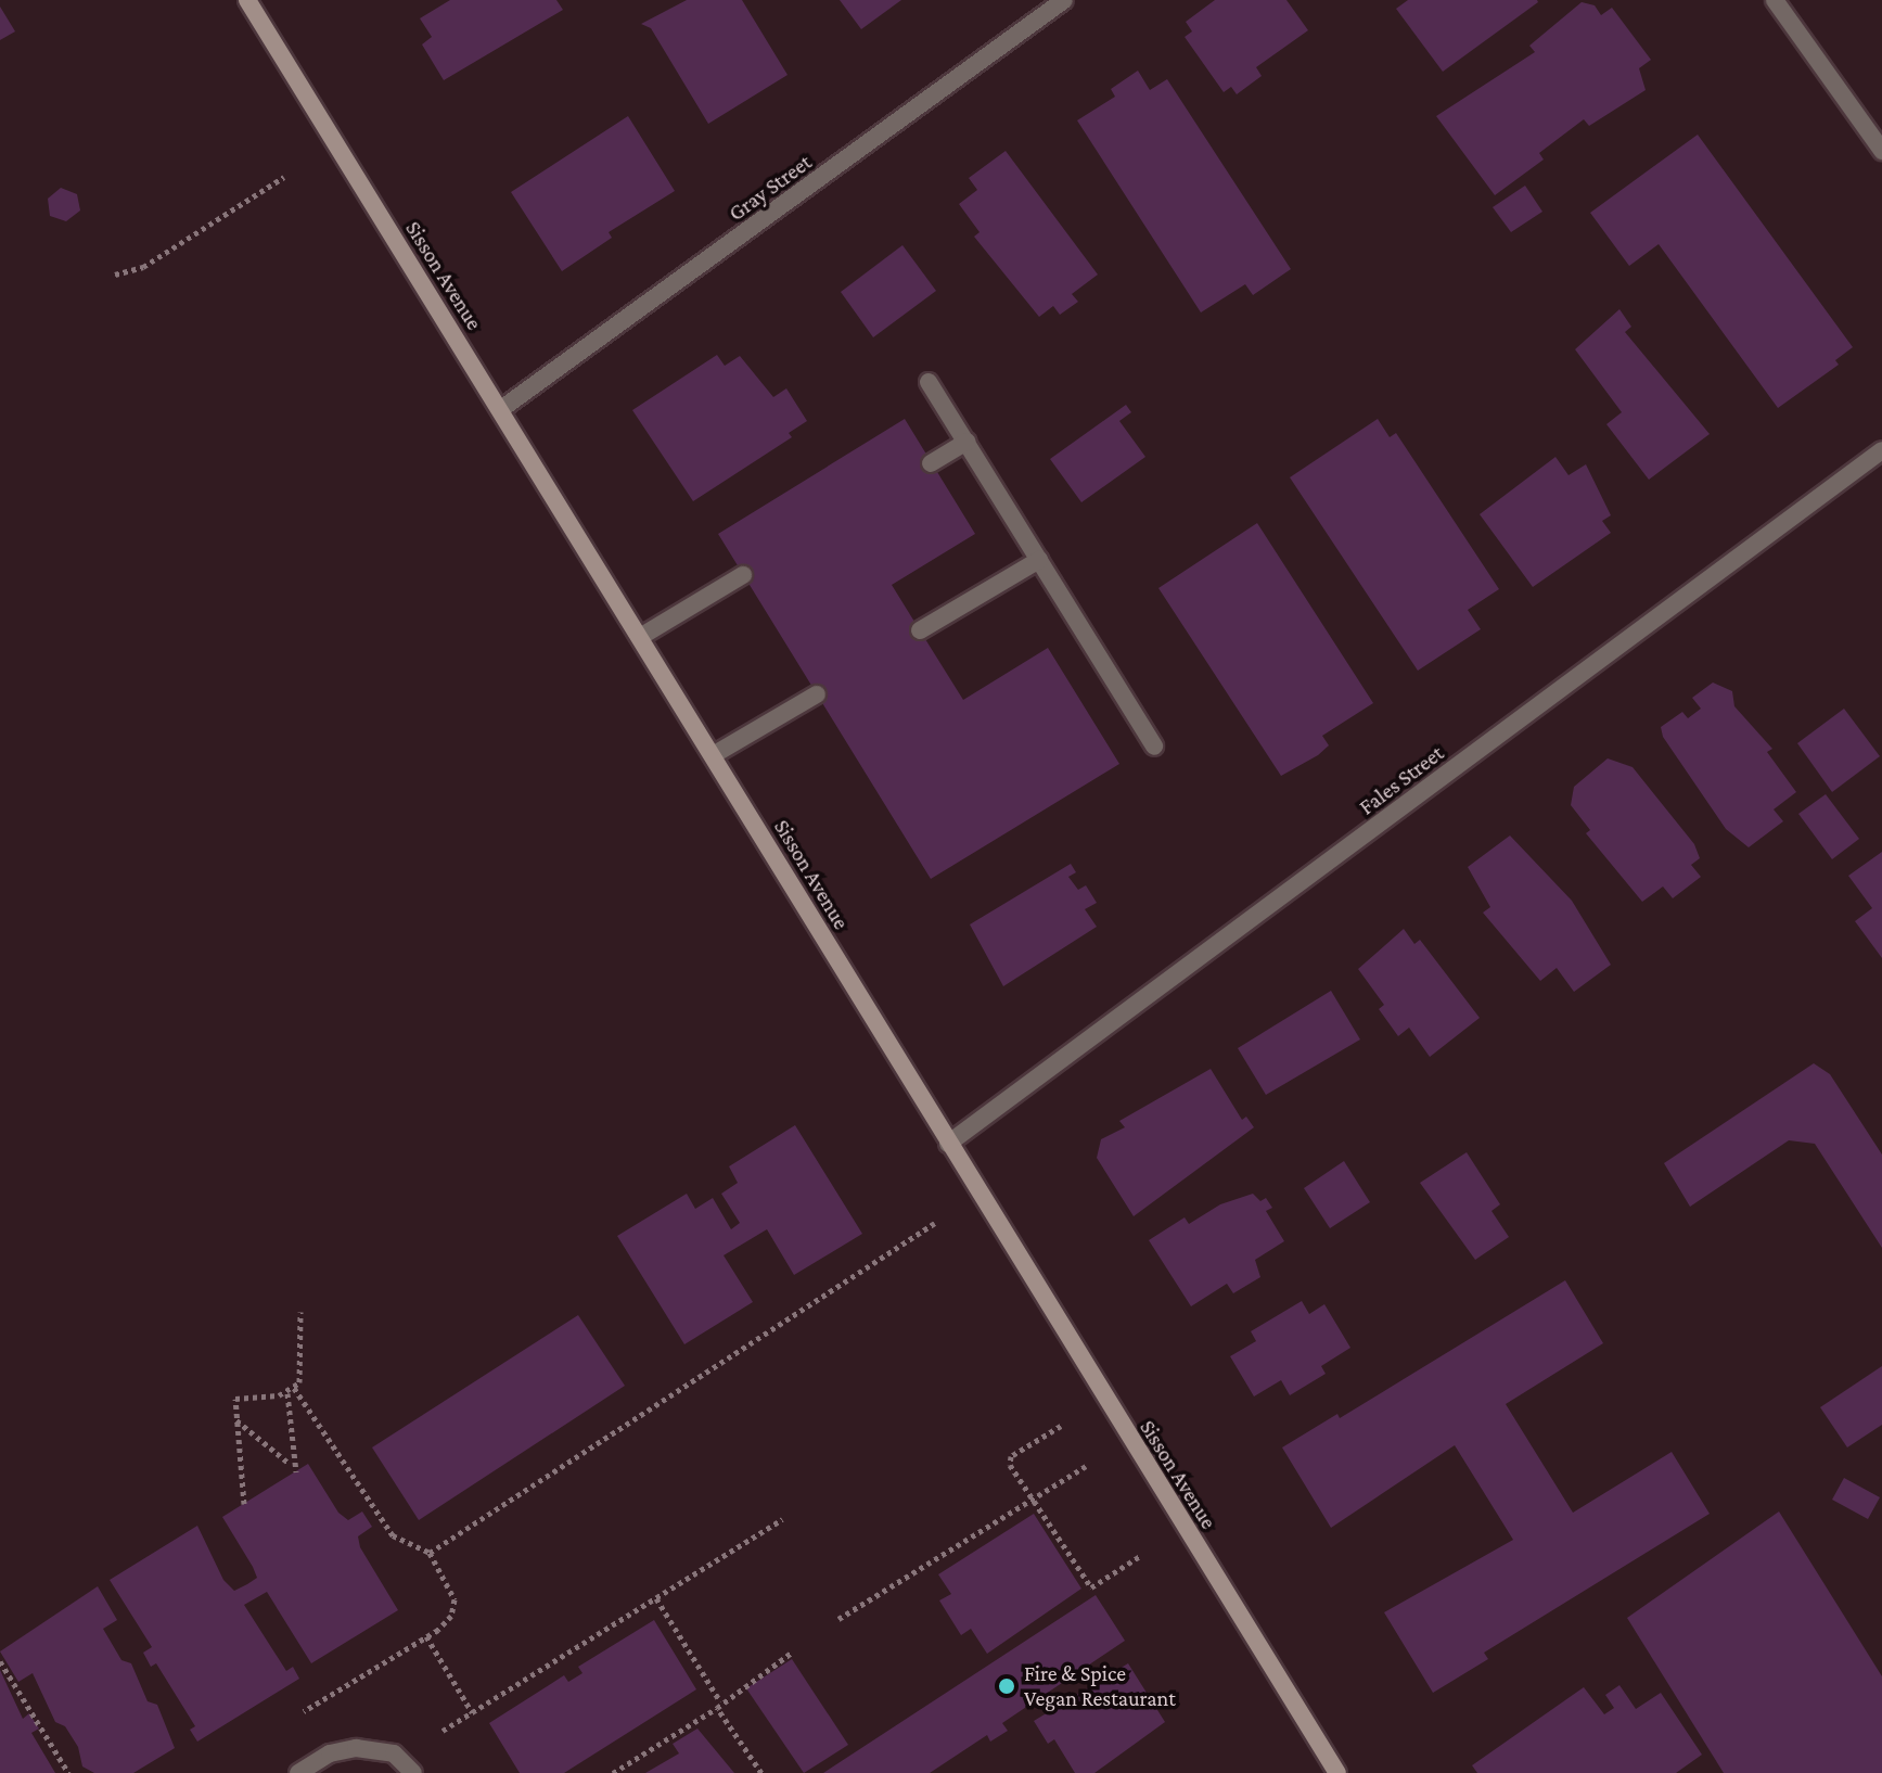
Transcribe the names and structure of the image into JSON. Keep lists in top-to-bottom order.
{
  "streets": {
    "main road": ["Sisson Avenue"],
    "street": ["Gray Street", "Fales Street"]
  },
  "crossings": [
    ["Gray Street", "Sisson Avenue"],
    ["Sisson Avenue", "Fales Street"]
  ],
  "places": ["Fire & Spice Vegan Restaurant"]
}
